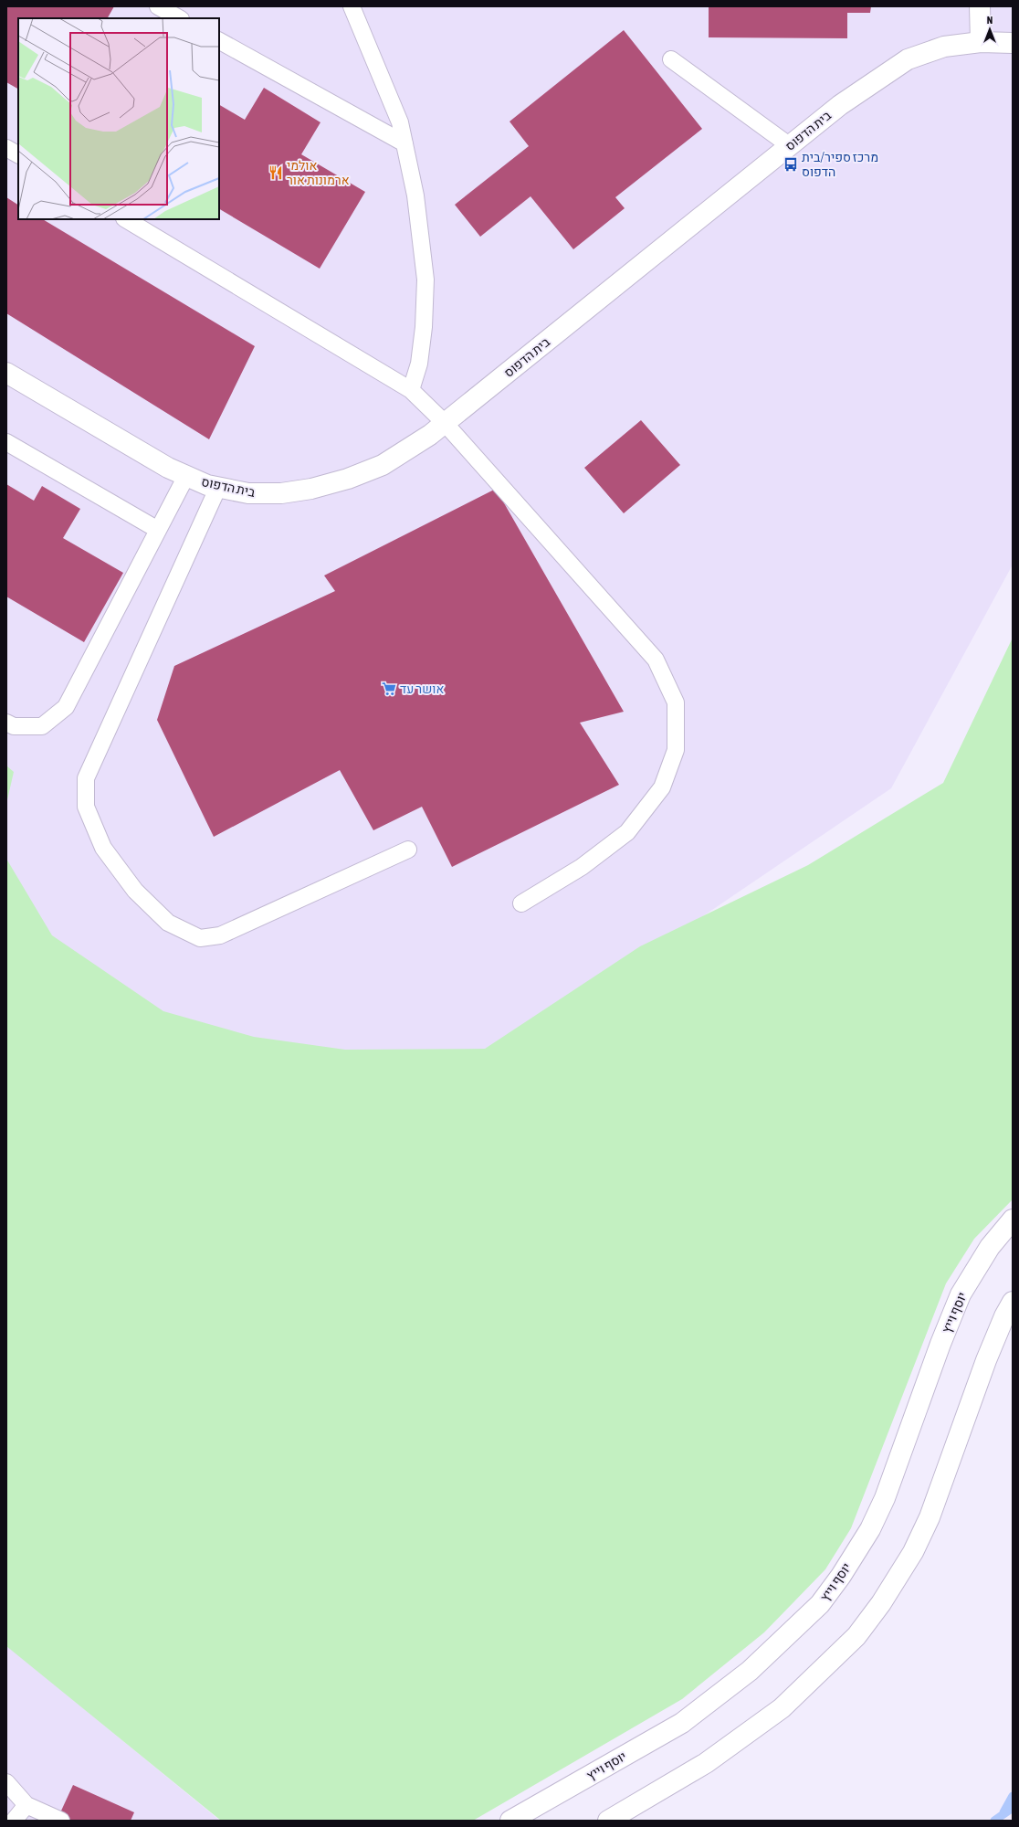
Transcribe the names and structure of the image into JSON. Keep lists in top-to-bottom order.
{
  "streets": {
    "main road": ["בית הדפוס", "יוסף וייץ"]
  },
  "places": {
    "bus stop": ["מרכז ספיר/בית הדפוס"],
    "restaurant": ["אולמי ארמונות אור"],
    "supermarket": ["אושר עד"]
  },
  "north": "top"
}
